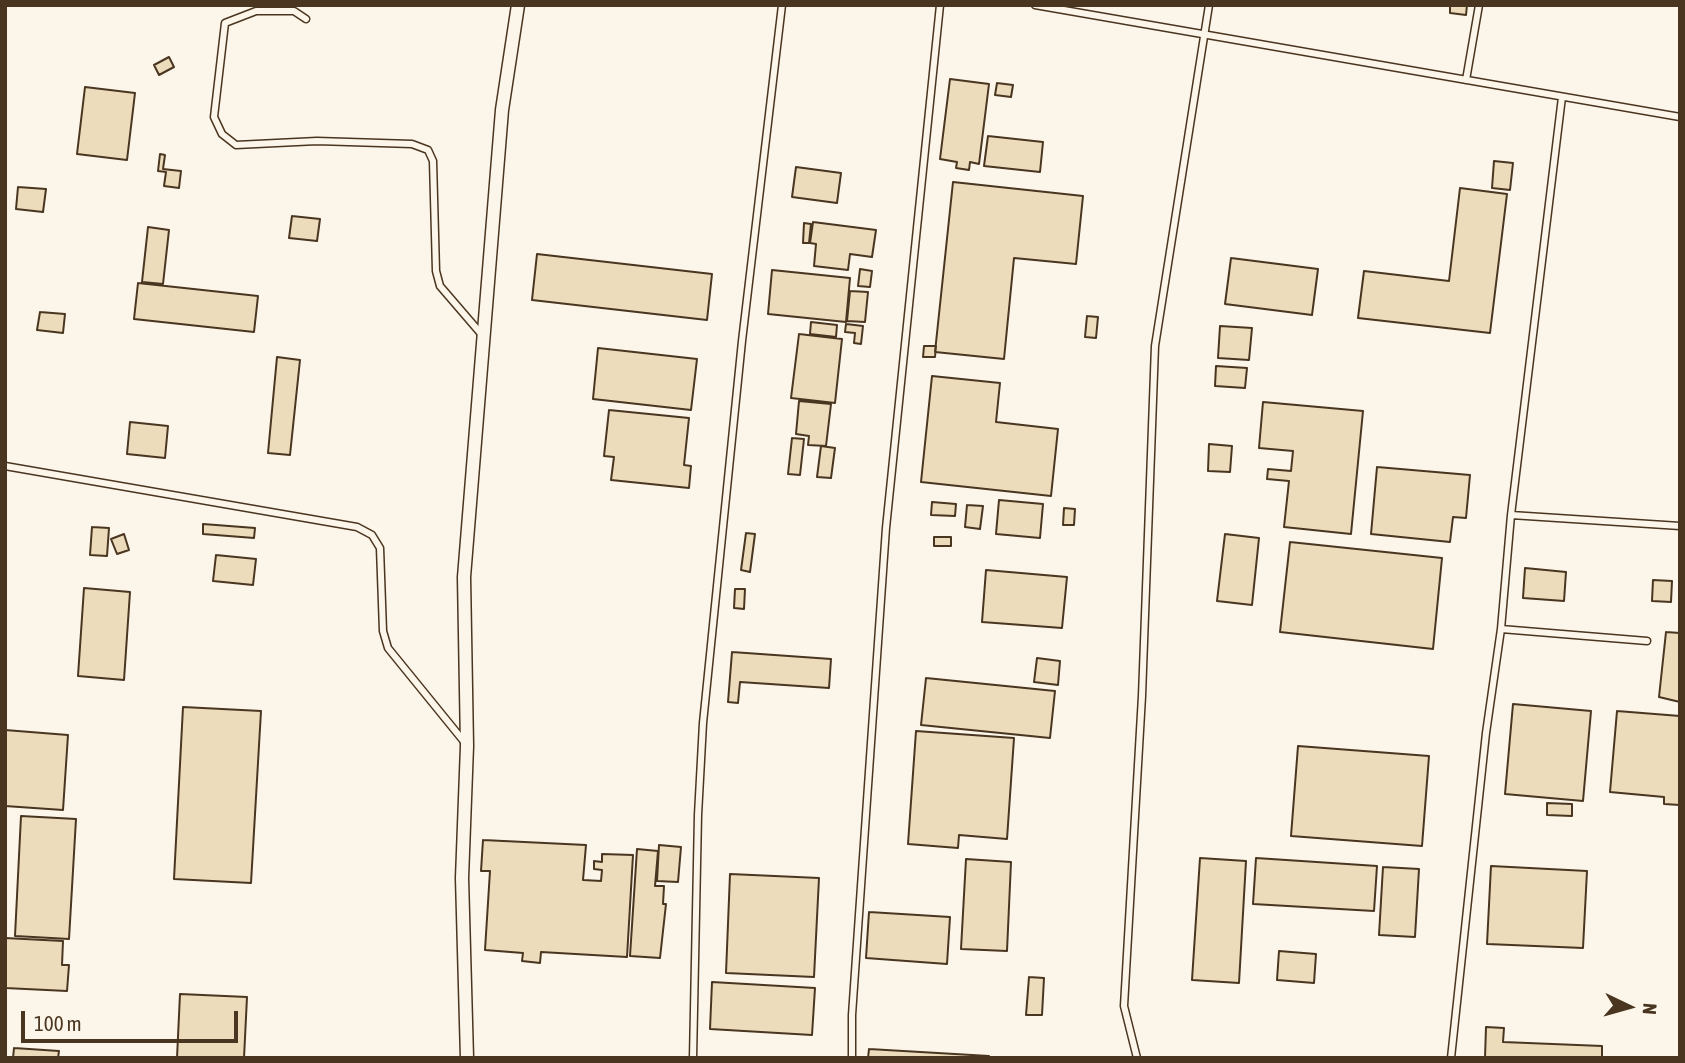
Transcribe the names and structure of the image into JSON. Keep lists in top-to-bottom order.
{
  "scale_bar": "100 m",
  "north": "right"
}
